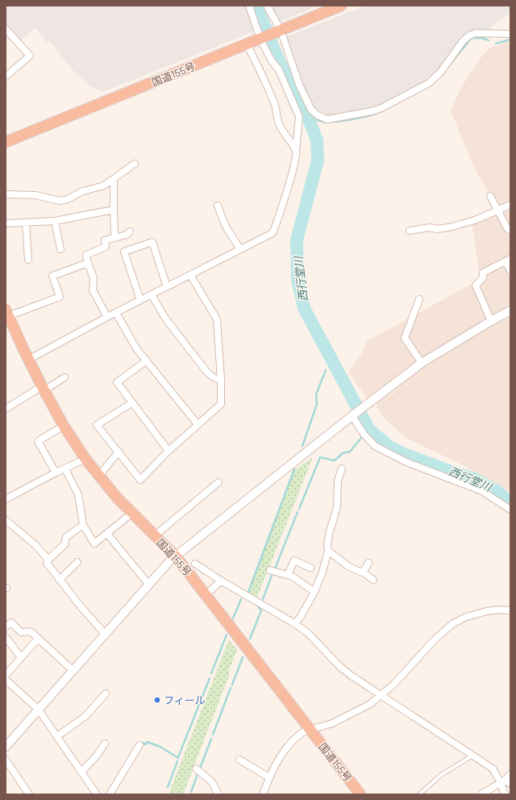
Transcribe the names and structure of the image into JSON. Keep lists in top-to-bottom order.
{
  "streets": {
    "highway": ["国道155号"]
  },
  "water": ["西行堂川"],
  "places": ["フィール"]
}
